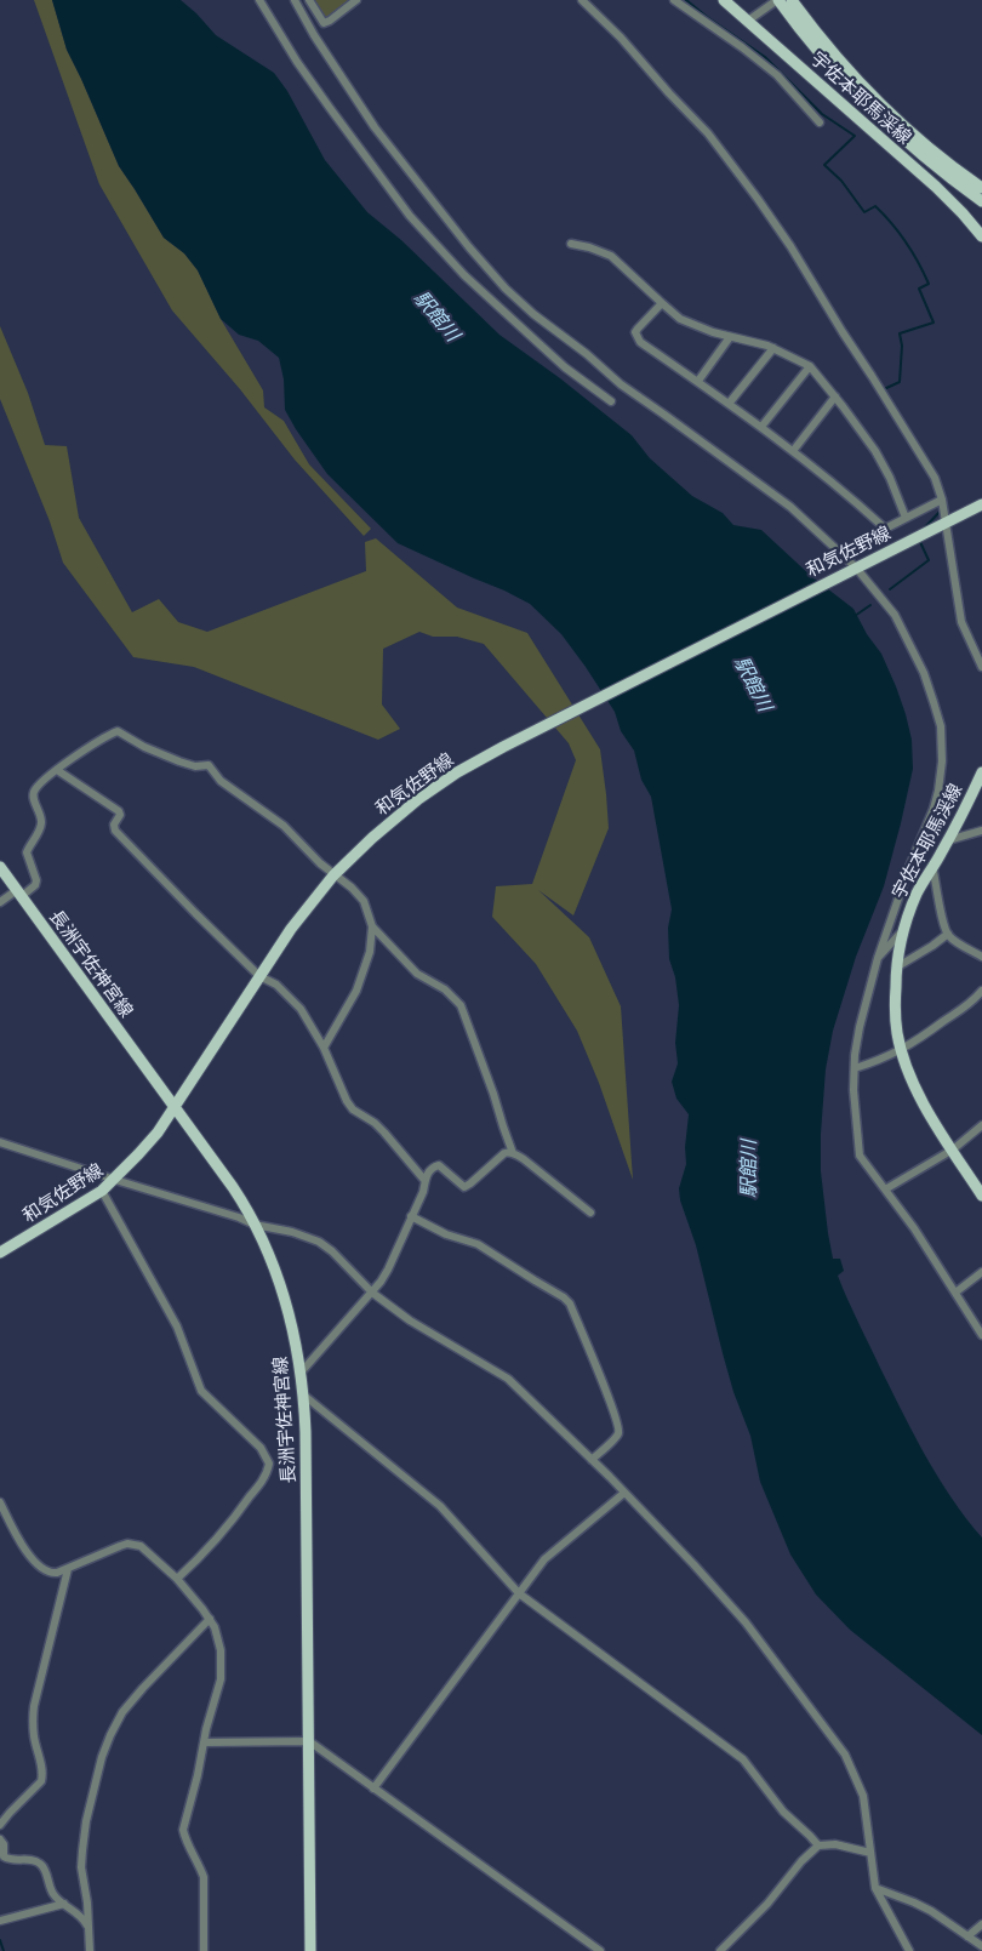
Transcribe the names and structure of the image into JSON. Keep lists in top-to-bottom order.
{
  "streets": {
    "main road": ["宇佐本耶馬渓線", "和気佐野線", "長洲宇佐神宮線"]
  },
  "crossings": [
    ["和気佐野線", "長洲宇佐神宮線"]
  ],
  "water": ["駅館川"]
}
